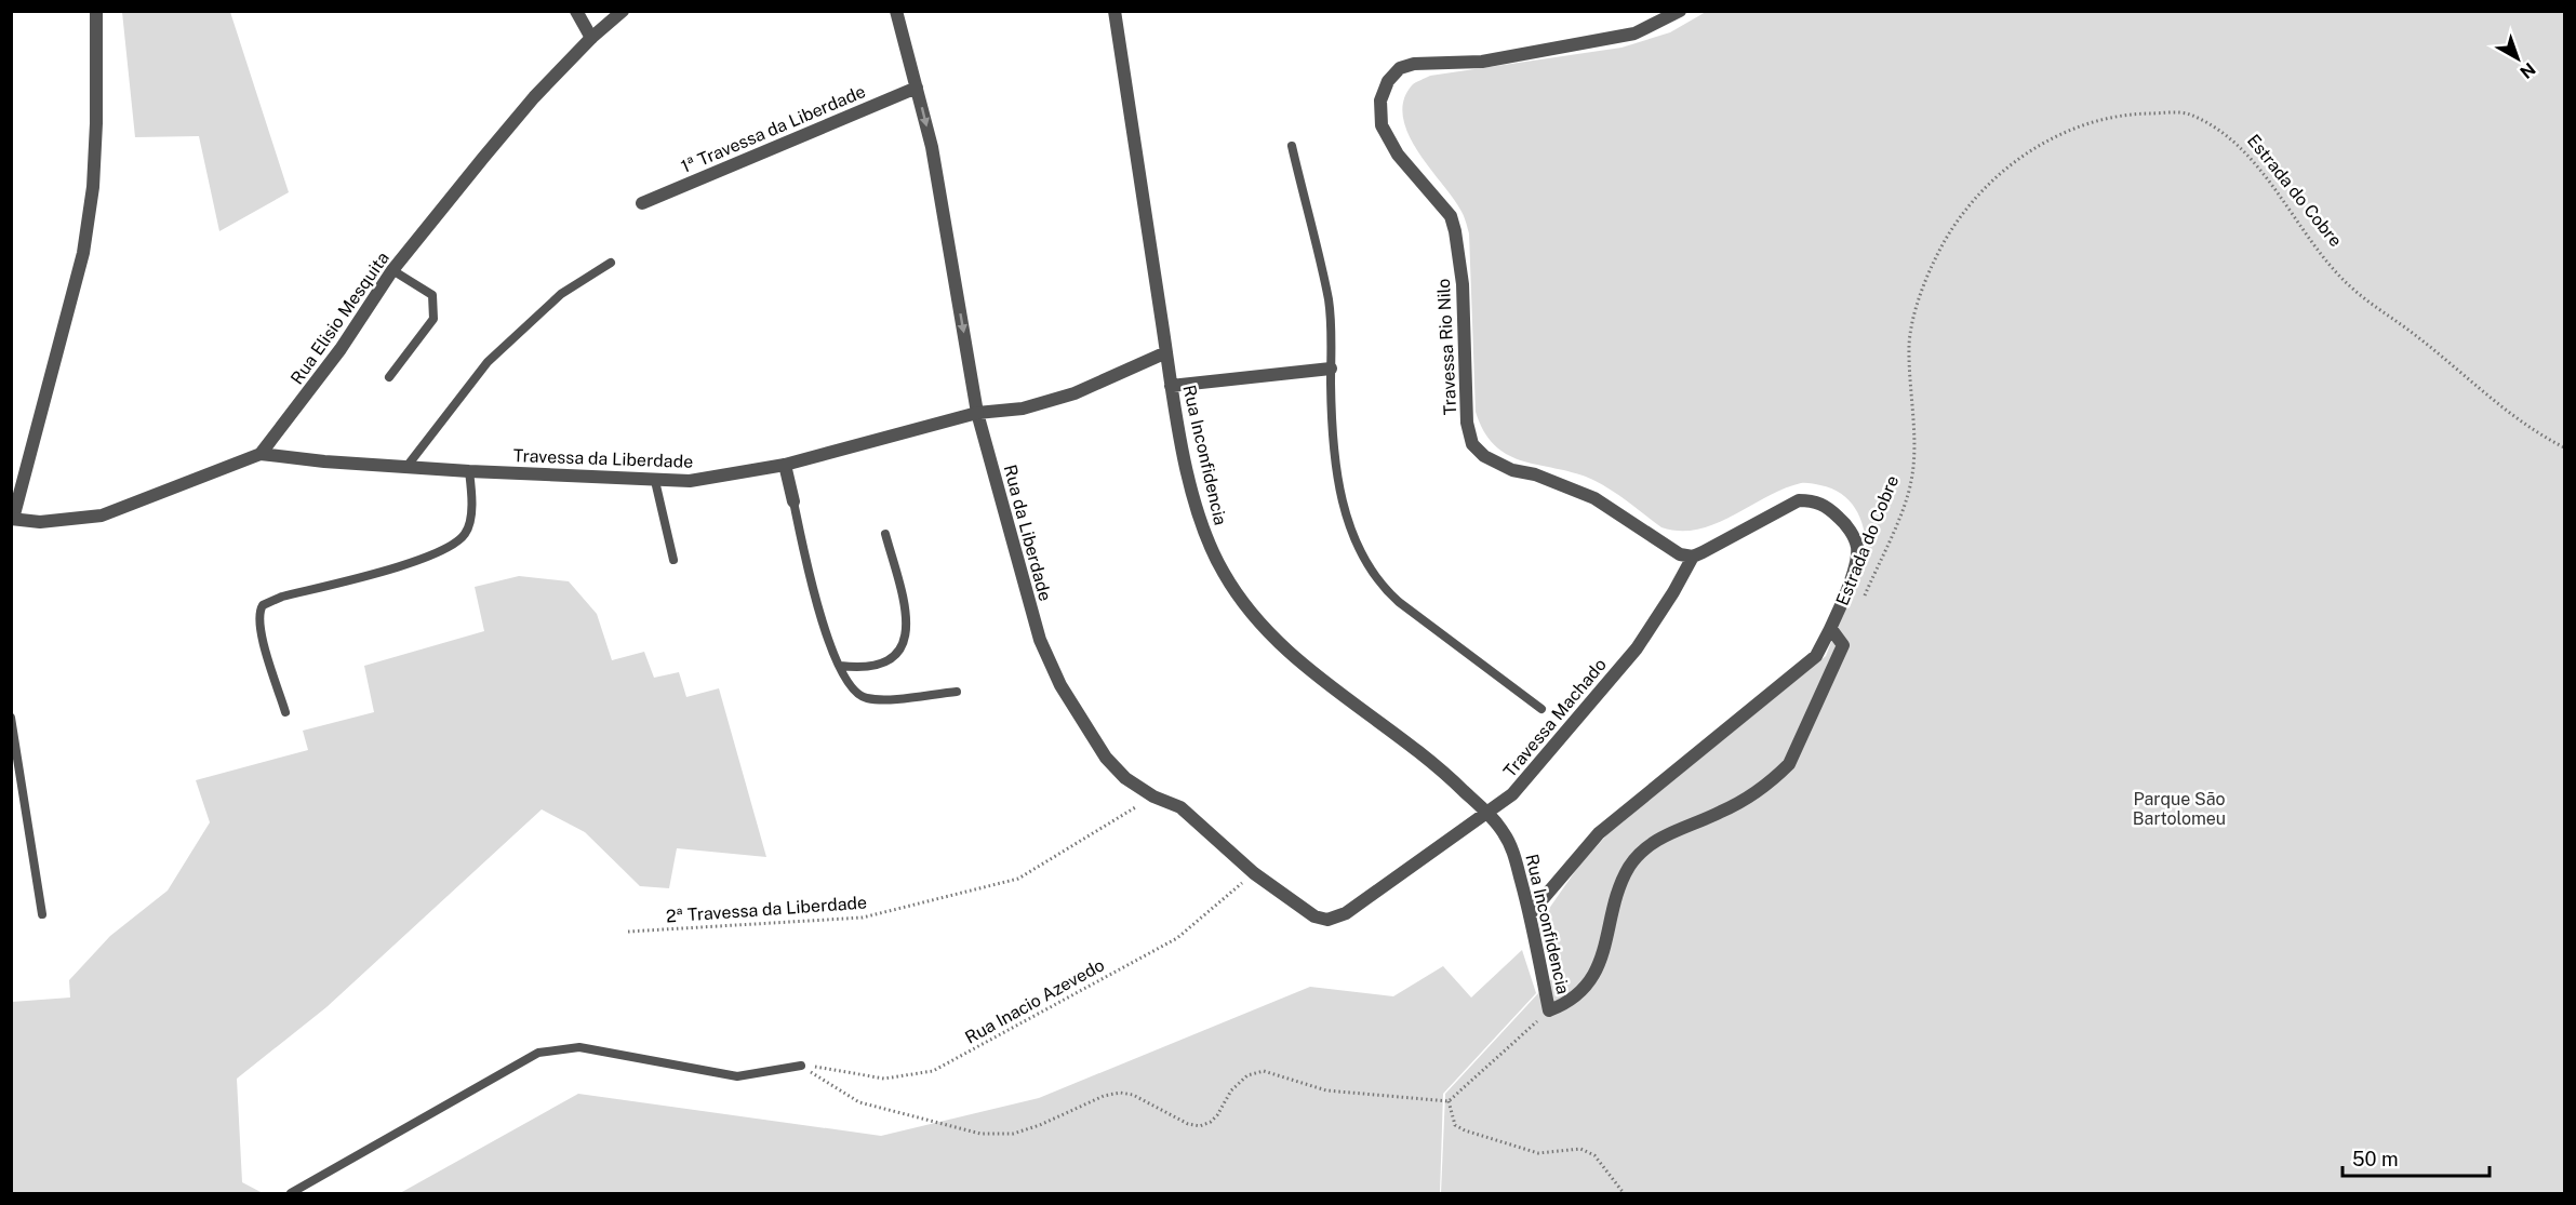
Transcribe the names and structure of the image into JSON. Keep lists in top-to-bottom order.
{
  "streets": {
    "street": [
      "1ª Travessa da Liberdade",
      "Estrada do Cobre",
      "Rua Elisio Mesquita",
      "Travessa Rio Nilo",
      "Rua Inconfidencia",
      "Travessa da Liberdade",
      "Rua da Liberdade",
      "Travessa Machado"
    ],
    "path": ["2ª Travessa da Liberdade", "Rua Inacio Azevedo"]
  },
  "crossings": [
    ["1ª Travessa da Liberdade", "Rua da Liberdade"],
    ["Estrada do Cobre", "Rua Inconfidencia"],
    ["Rua Elisio Mesquita", "Travessa da Liberdade"],
    ["Travessa Rio Nilo", "Travessa Machado"],
    ["Rua Inconfidencia", "Travessa da Liberdade"],
    ["Rua Inconfidencia", "Travessa Machado"],
    ["Travessa da Liberdade", "Rua da Liberdade"],
    ["Rua da Liberdade", "Travessa Machado"],
    ["Rua da Liberdade", "2ª Travessa da Liberdade"],
    ["Rua da Liberdade", "Rua Inacio Azevedo"]
  ],
  "parks": ["Parque São Bartolomeu"],
  "scale_bar": "50 m",
  "north": "bottom right"
}
